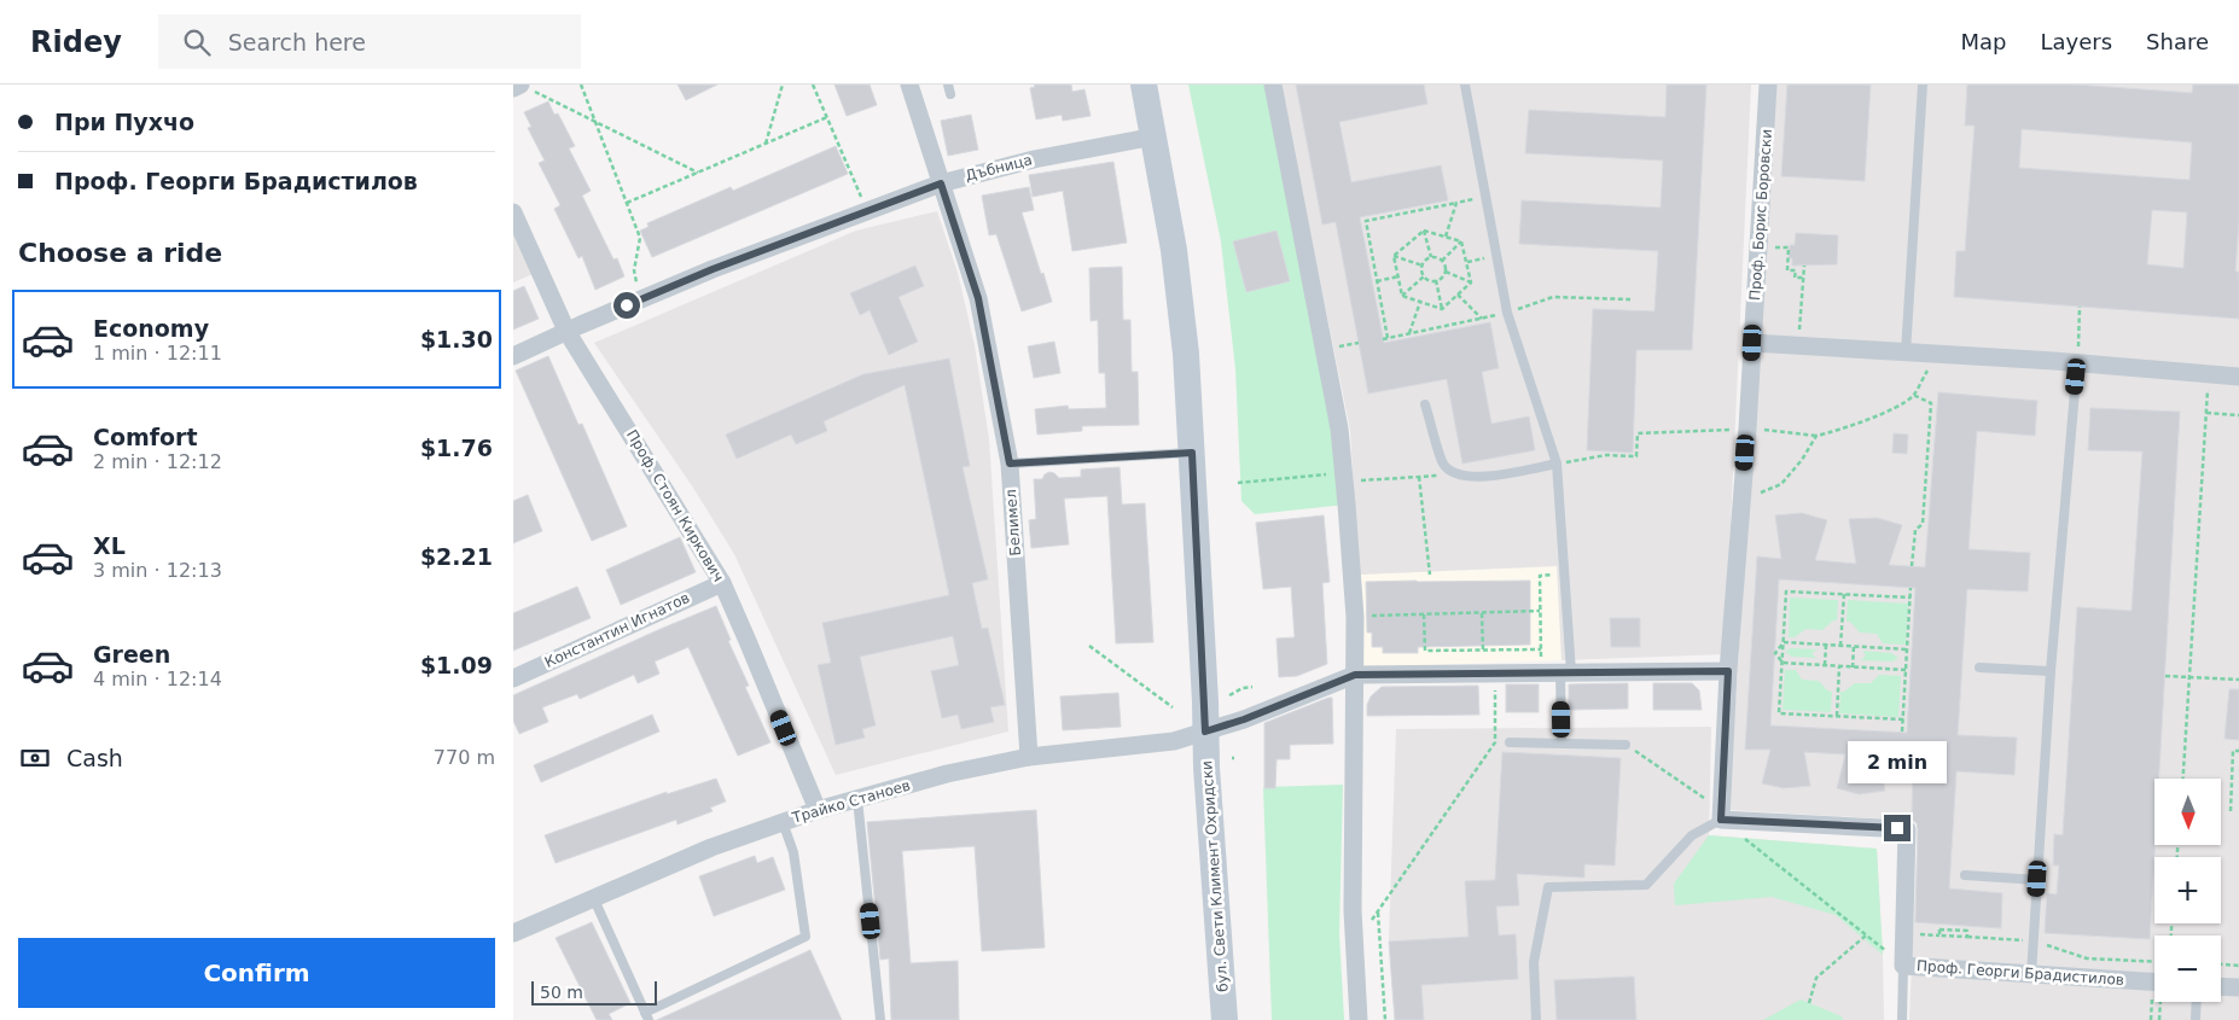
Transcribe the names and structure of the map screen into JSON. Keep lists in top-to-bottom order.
{
  "streets": {
    "main road": ["бул. Свети Климент Охридски"],
    "street": [
      "Дъбница",
      "Проф. Борис Боровски",
      "Проф. Стоян Киркович",
      "Белимел",
      "Константин Игнатов",
      "Трайко Станоев",
      "Проф. Георги Брадистилов"
    ]
  },
  "crossings": [
    ["Дъбница", "Проф. Стоян Киркович"],
    ["Дъбница", "Белимел"],
    ["Дъбница", "бул. Свети Климент Охридски"],
    ["Проф. Стоян Киркович", "Константин Игнатов"],
    ["Проф. Стоян Киркович", "Трайко Станоев"],
    ["Белимел", "Трайко Станоев"],
    ["Трайко Станоев", "бул. Свети Климент Охридски"]
  ],
  "scale_bar": "50 m",
  "north": "bottom",
  "page": {
    "header": "Ridey",
    "search": "Search here",
    "nav": ["Map", "Layers", "Share"],
    "banner": ["При Пухчо", "Проф. Георги Брадистилов"],
    "heading": "Choose a ride",
    "list": [
      {
        "name": "Economy",
        "note": "1 min · 12:11",
        "value": "$1.30"
      },
      {
        "name": "Comfort",
        "note": "2 min · 12:12",
        "value": "$1.76"
      },
      {
        "name": "XL",
        "note": "3 min · 12:13",
        "value": "$2.21"
      },
      {
        "name": "Green",
        "note": "4 min · 12:14",
        "value": "$1.09"
      }
    ],
    "pay": ["Cash", "770 m"],
    "bubble": "2 min",
    "map_buttons": ["+", "−"],
    "buttons": "Confirm",
    "scale": "50 m"
  }
}
